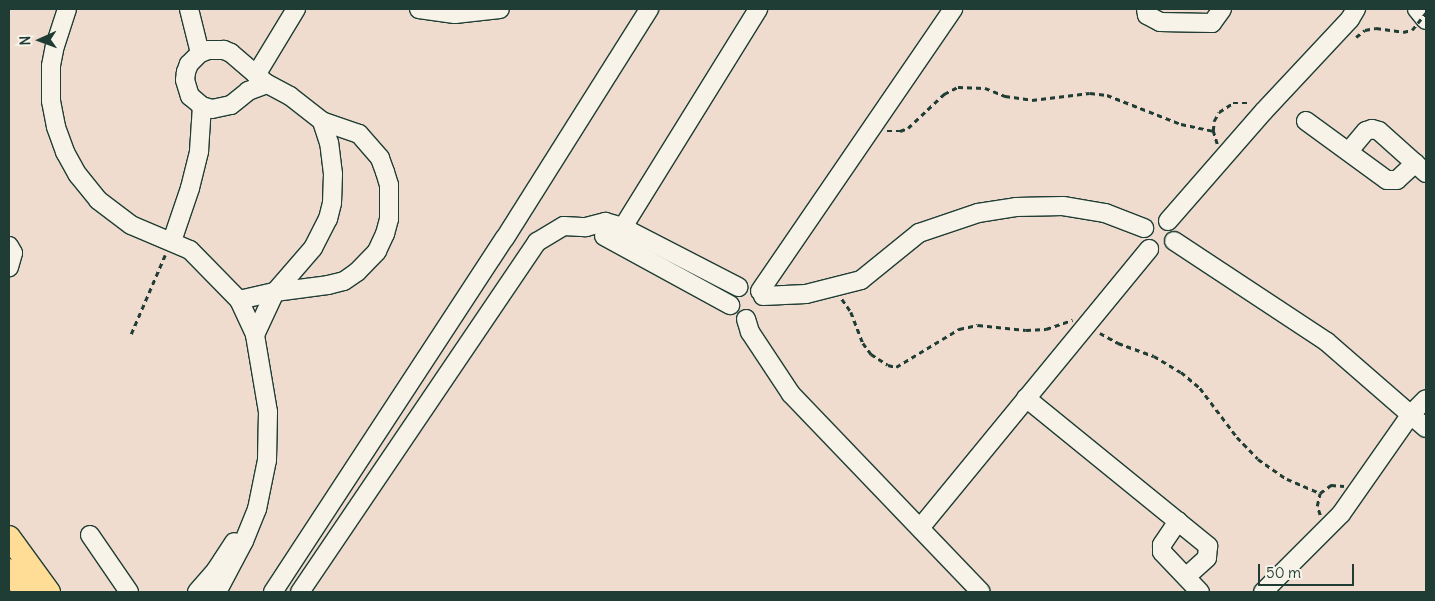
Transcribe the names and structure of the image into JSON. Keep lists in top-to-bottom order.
{
  "scale_bar": "50 m",
  "north": "left"
}
